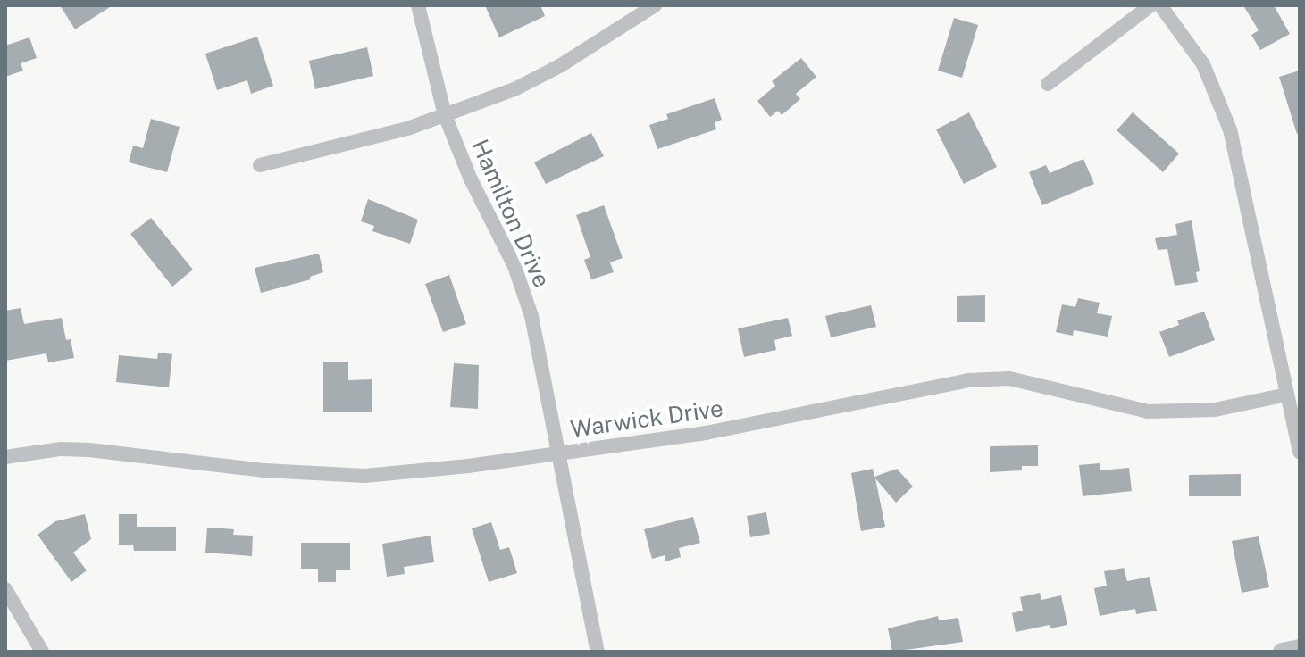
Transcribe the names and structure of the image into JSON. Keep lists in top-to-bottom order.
{
  "streets": {
    "street": ["Hamilton Drive", "Warwick Drive"]
  },
  "crossings": [
    ["Hamilton Drive", "Warwick Drive"]
  ]
}
